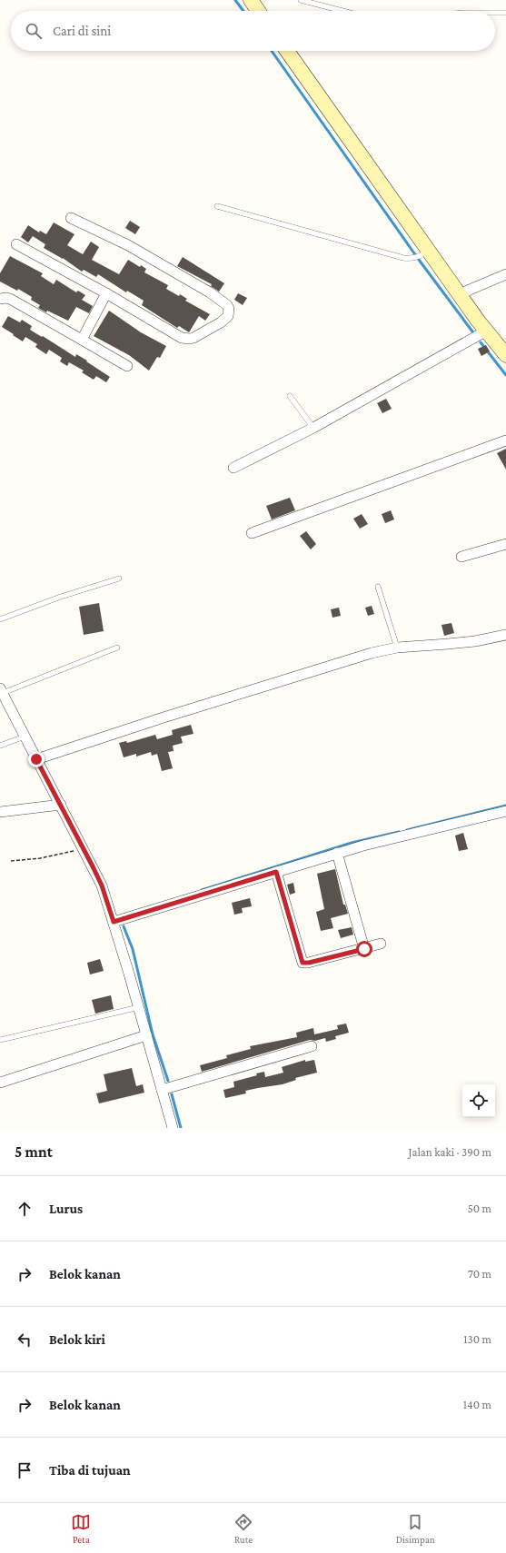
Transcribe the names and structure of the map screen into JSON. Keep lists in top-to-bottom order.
{
  "page": {
    "search": "Cari di sini",
    "heading": ["5 mnt", "Jalan kaki · 390 m"],
    "list": [
      ["Lurus", "50 m"],
      ["Belok kanan", "70 m"],
      ["Belok kiri", "130 m"],
      ["Belok kanan", "140 m"],
      "Tiba di tujuan"
    ],
    "nav": ["Peta", "Rute", "Disimpan"]
  }
}
